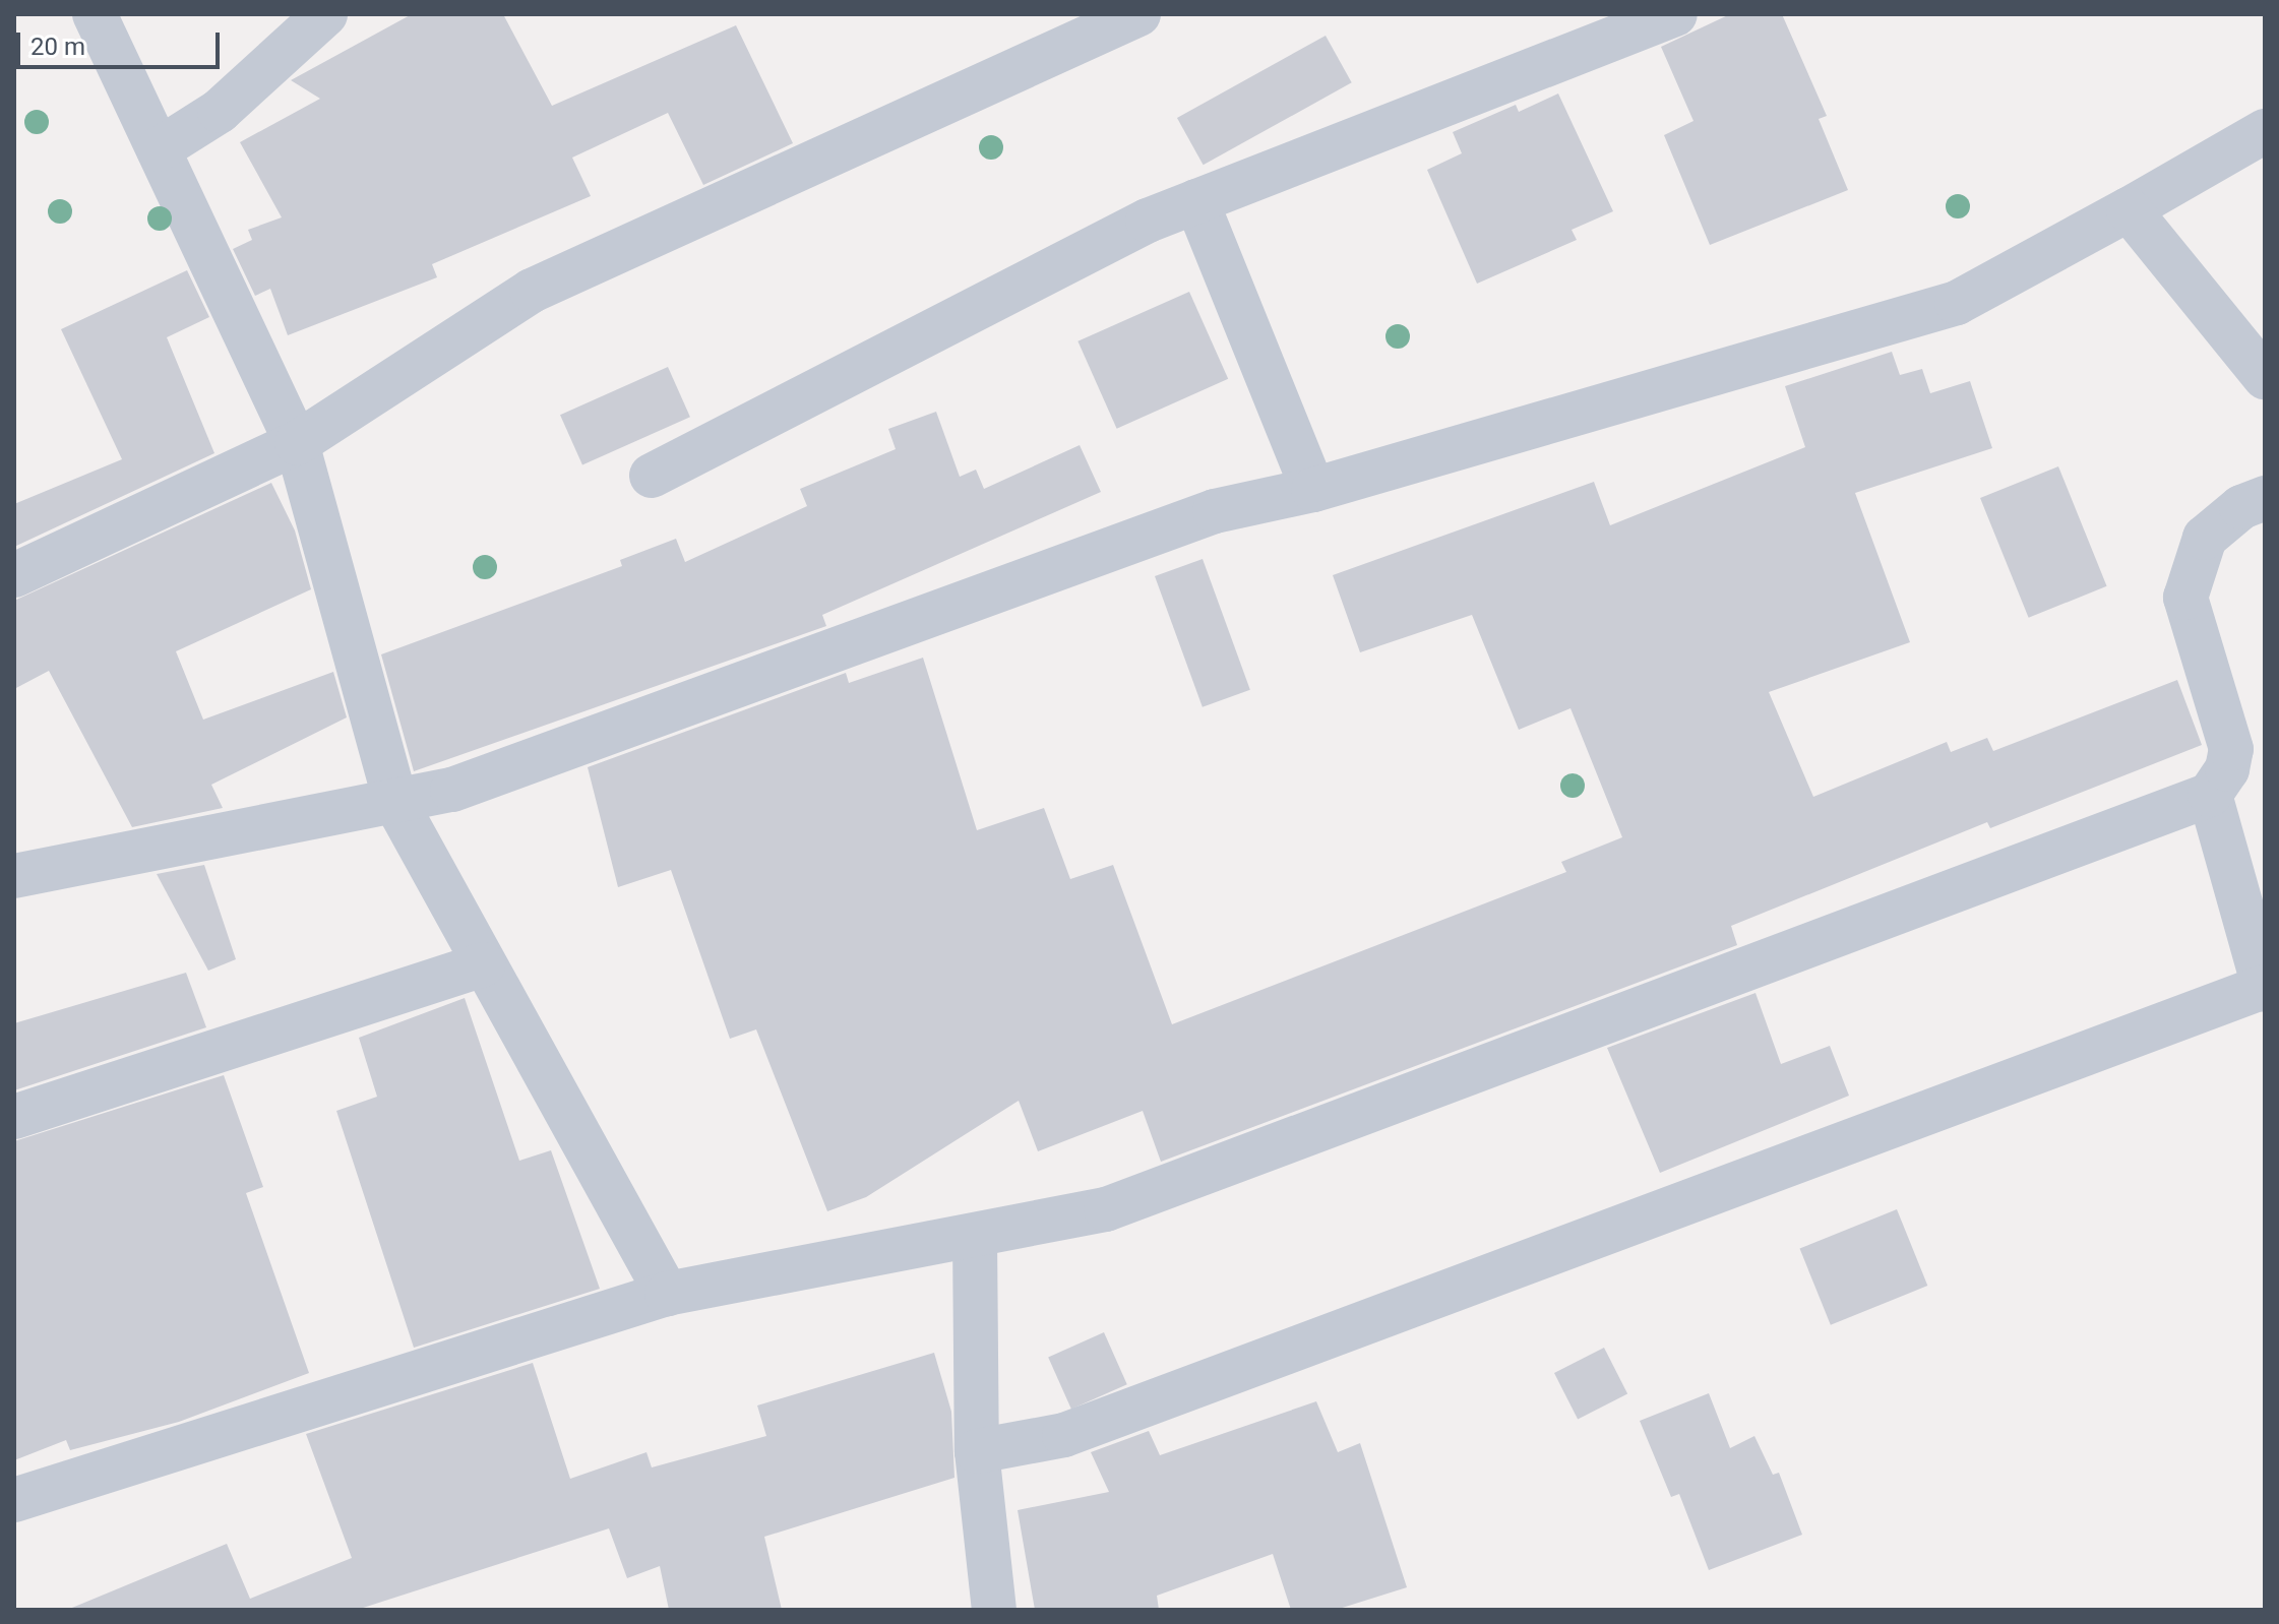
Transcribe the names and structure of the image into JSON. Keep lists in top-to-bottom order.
{
  "scale_bar": "20 m"
}
